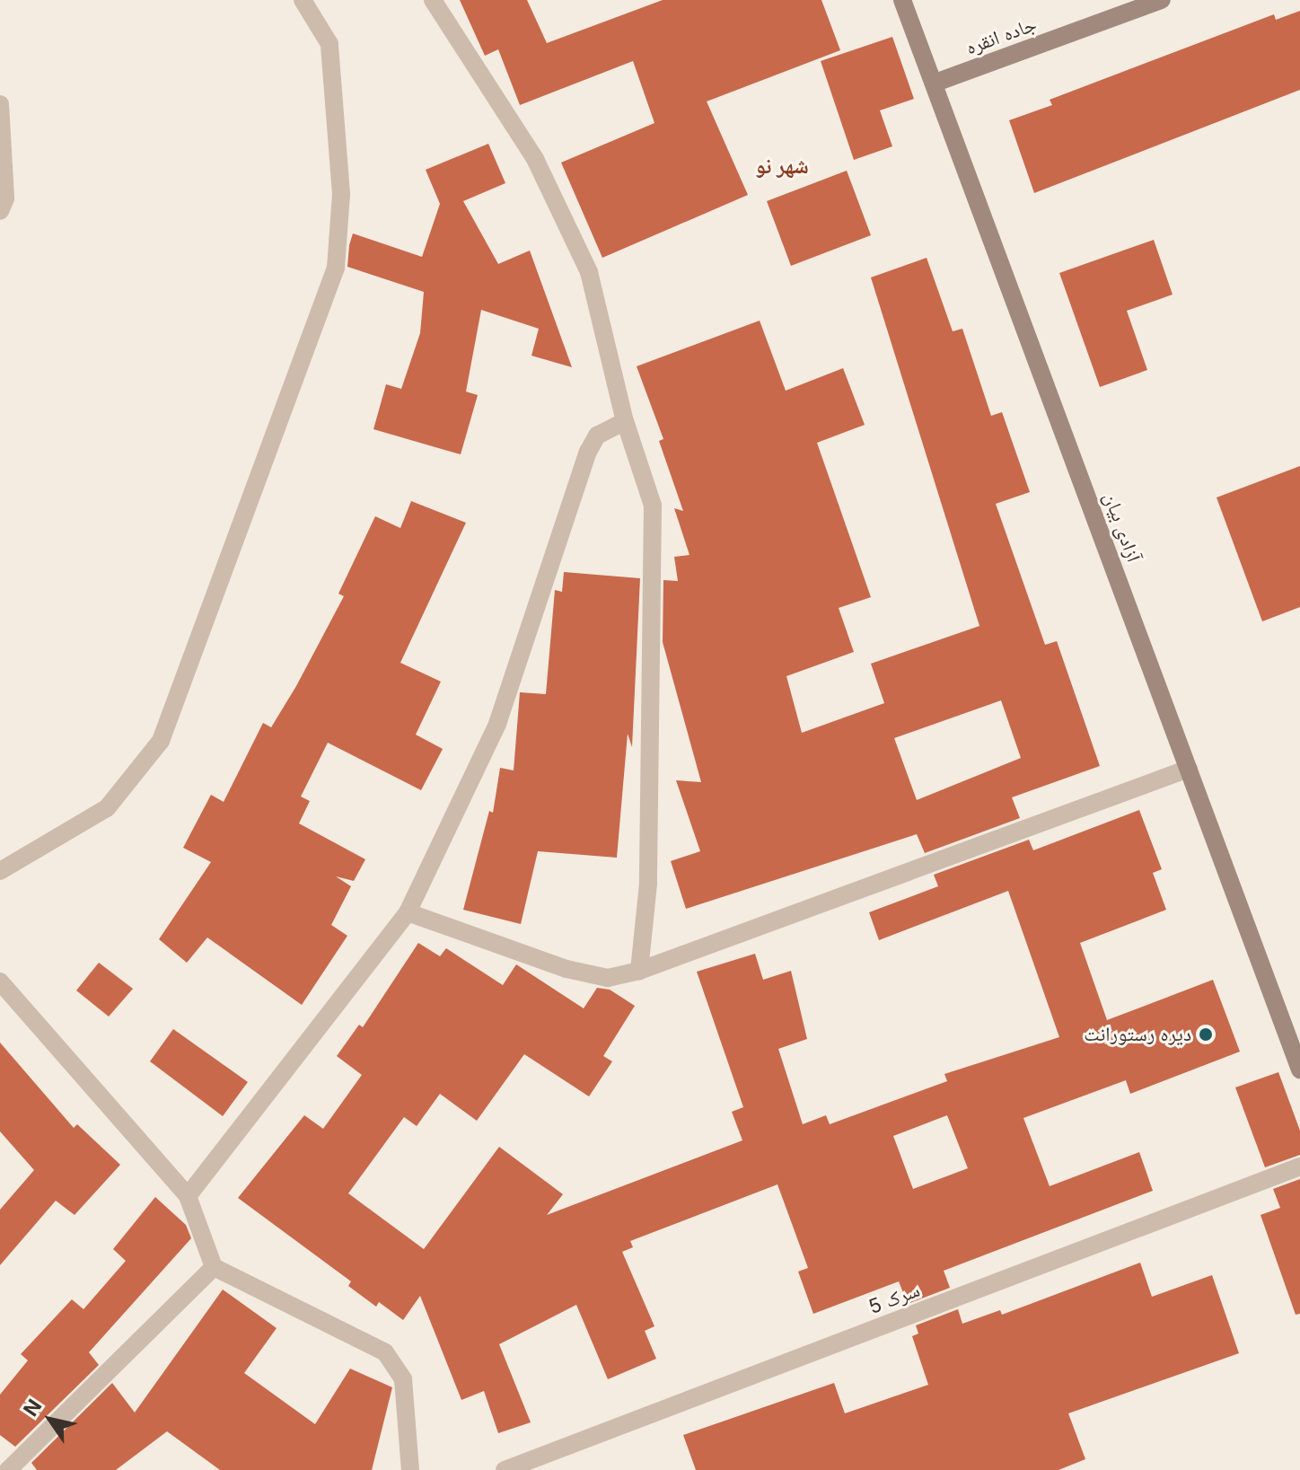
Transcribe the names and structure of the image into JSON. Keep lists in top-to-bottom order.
{
  "streets": {
    "main road": ["جاده انقره", "آزادی بیان"],
    "street": ["سرک 5"]
  },
  "crossings": [
    ["جاده انقره", "آزادی بیان"]
  ],
  "districts": ["شهر نو"],
  "places": ["دیره رستورانت"],
  "north": "top left"
}
